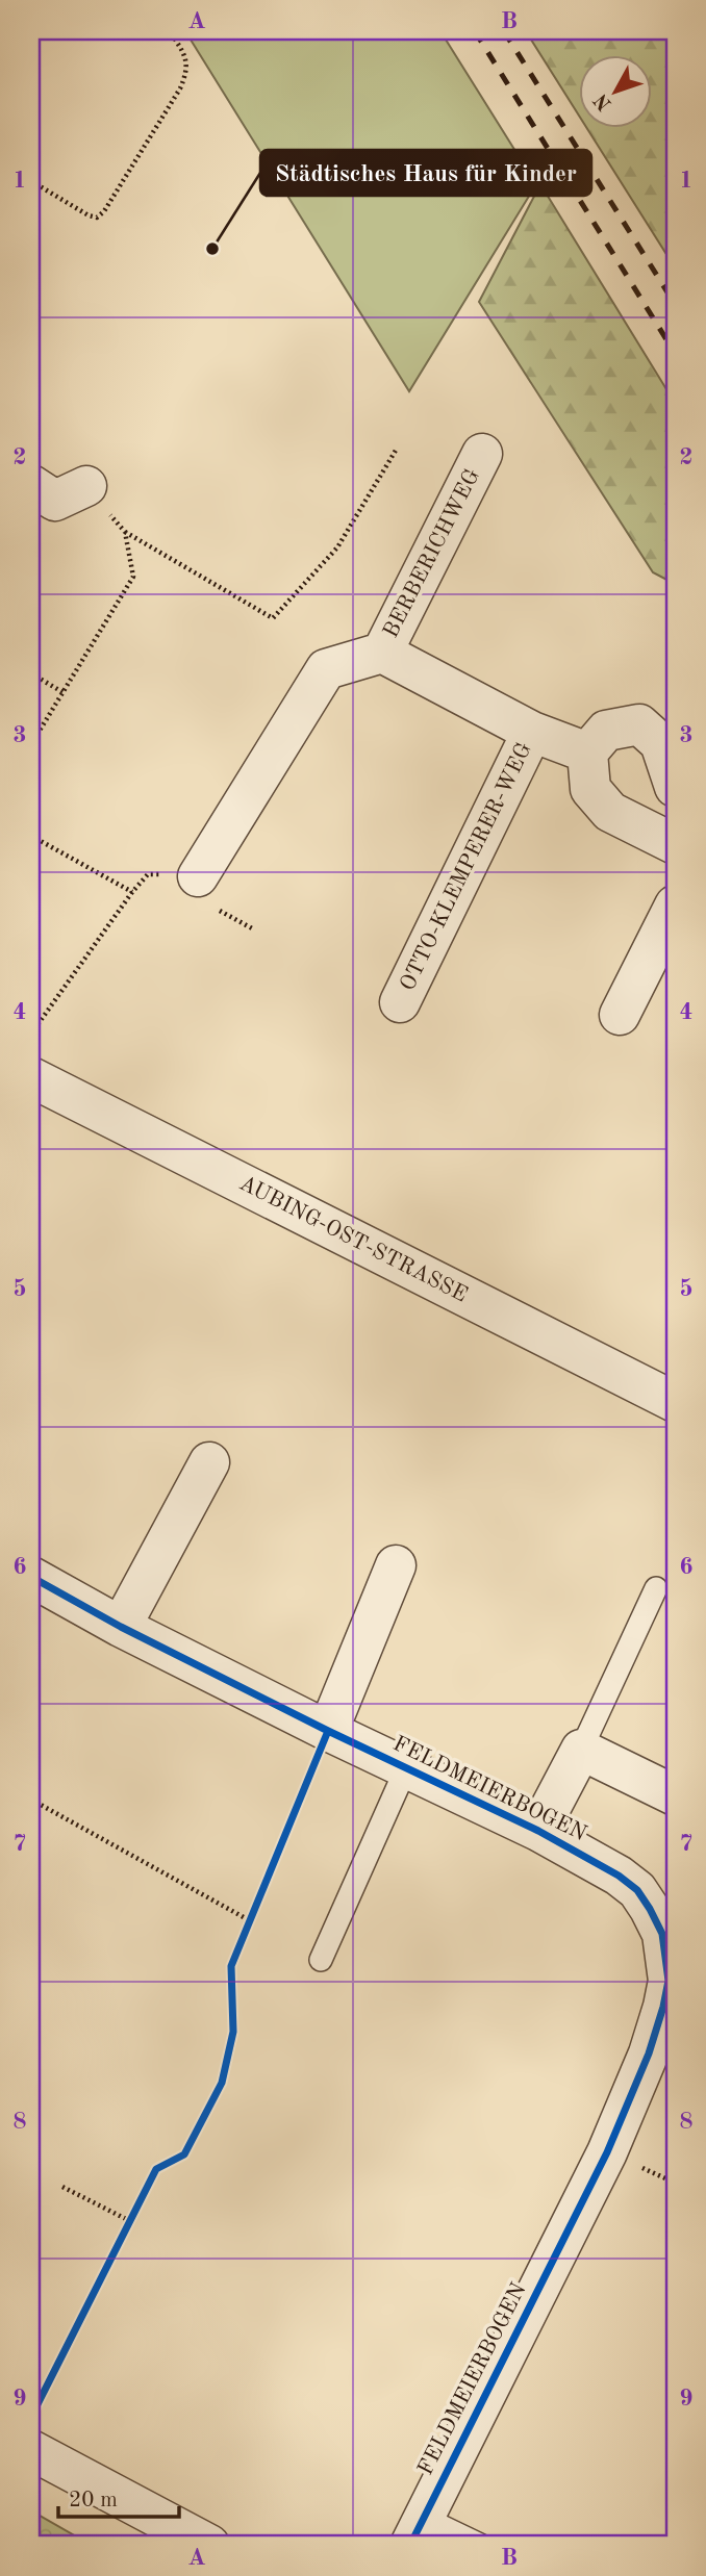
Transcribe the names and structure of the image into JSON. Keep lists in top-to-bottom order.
{
  "streets": {
    "street": [
      "BERBERICHWEG",
      "OTTO-KLEMPERER-WEG",
      "AUBING-OST-STRASSE",
      "FELDMEIERBOGEN"
    ]
  },
  "places": ["Städtisches Haus für Kinder"],
  "scale_bar": "20 m",
  "north": "bottom left",
  "grid": {
    "columns": ["A", "B"],
    "rows": [
      "1",
      "2",
      "3",
      "4",
      "5",
      "6",
      "7",
      "8",
      "9"
    ]
  }
}
